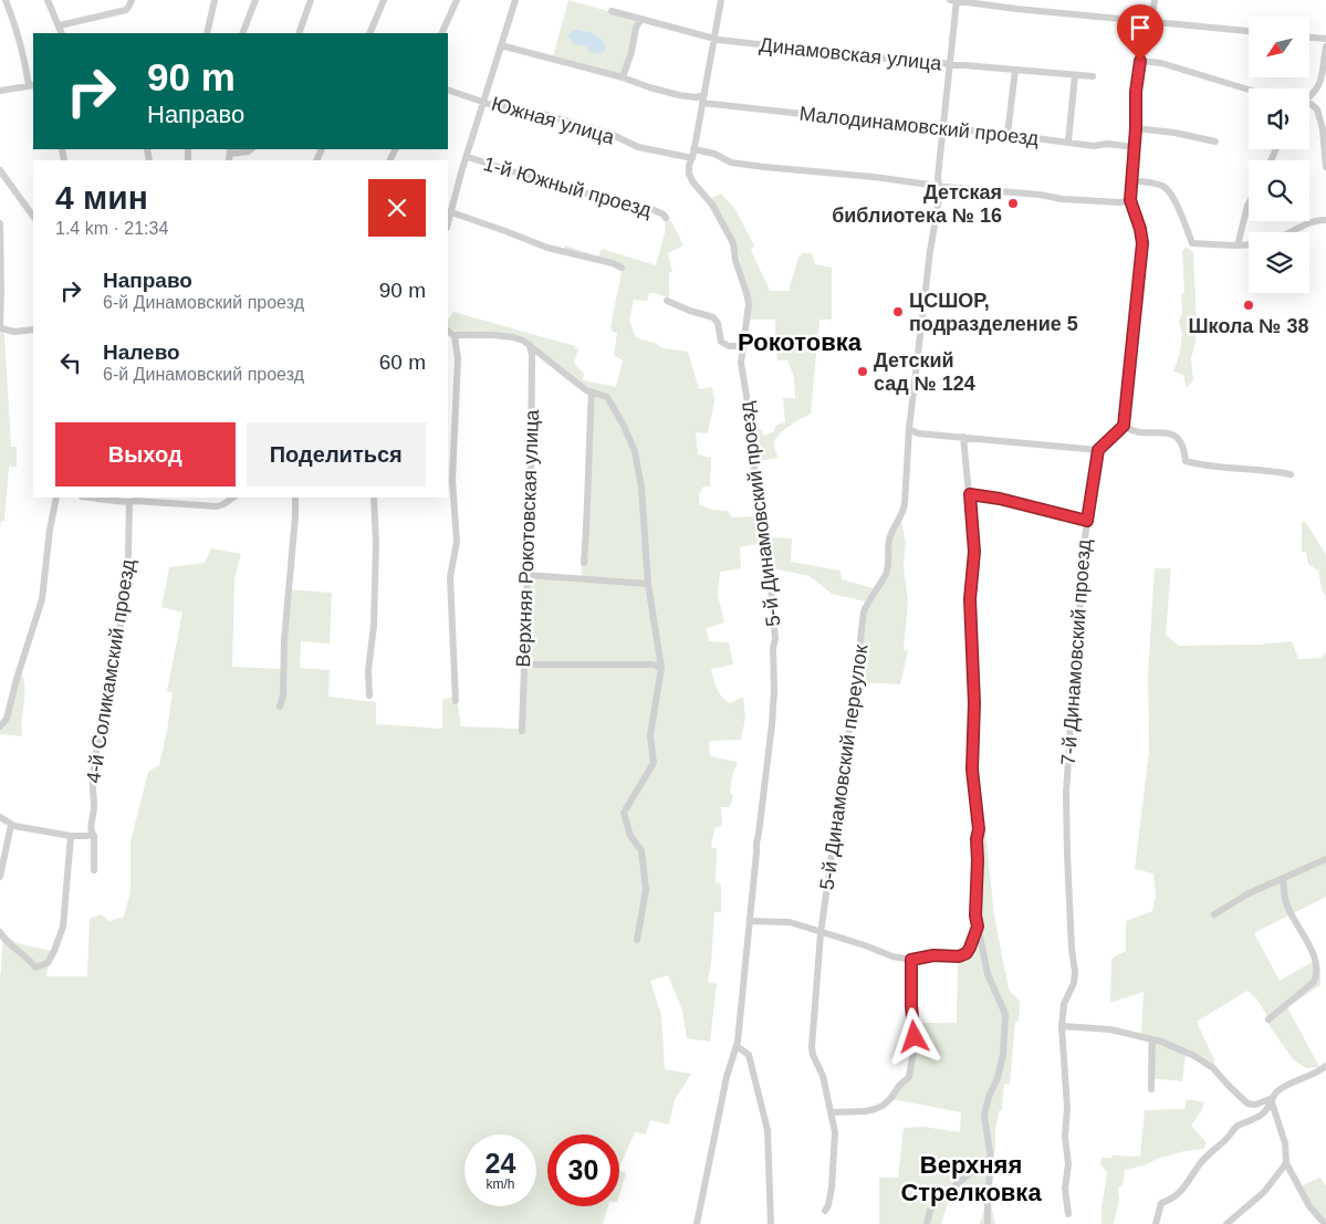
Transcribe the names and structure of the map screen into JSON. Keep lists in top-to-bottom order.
{
  "streets": {
    "street": [
      "Динамовская улица",
      "Южная улица",
      "Малодинамовский проезд",
      "1-й Южный проезд",
      "5-й Динамовский проезд",
      "Верхняя Рокотовская улица",
      "7-й Динамовский проезд",
      "4-й Соликамский проезд",
      "5-й Динамовский переулок"
    ]
  },
  "crossings": [
    ["Динамовская улица", "5-й Динамовский проезд"],
    ["Динамовская улица", "5-й Динамовский переулок"],
    ["Южная улица", "5-й Динамовский проезд"],
    ["Малодинамовский проезд", "5-й Динамовский проезд"],
    ["Малодинамовский проезд", "5-й Динамовский переулок"]
  ],
  "districts": ["Рокотовка", "Верхняя Стрелковка"],
  "places": [
    "Детская библиотека № 16",
    "Школа № 38",
    "ЦСШОР, подразделение 5",
    "Детский сад № 124"
  ],
  "north": "bottom left",
  "page": {
    "turn": ["90 m", "Направо"],
    "heading": ["4 мин", "1.4 km · 21:34"],
    "list": [
      {
        "name": "Направо",
        "note": "6-й Динамовский проезд",
        "value": "90 m"
      },
      {
        "name": "Налево",
        "note": "6-й Динамовский проезд",
        "value": "60 m"
      }
    ],
    "buttons": ["Выход", "Поделиться"],
    "speed": "24 km/h",
    "limit": "30"
  }
}
